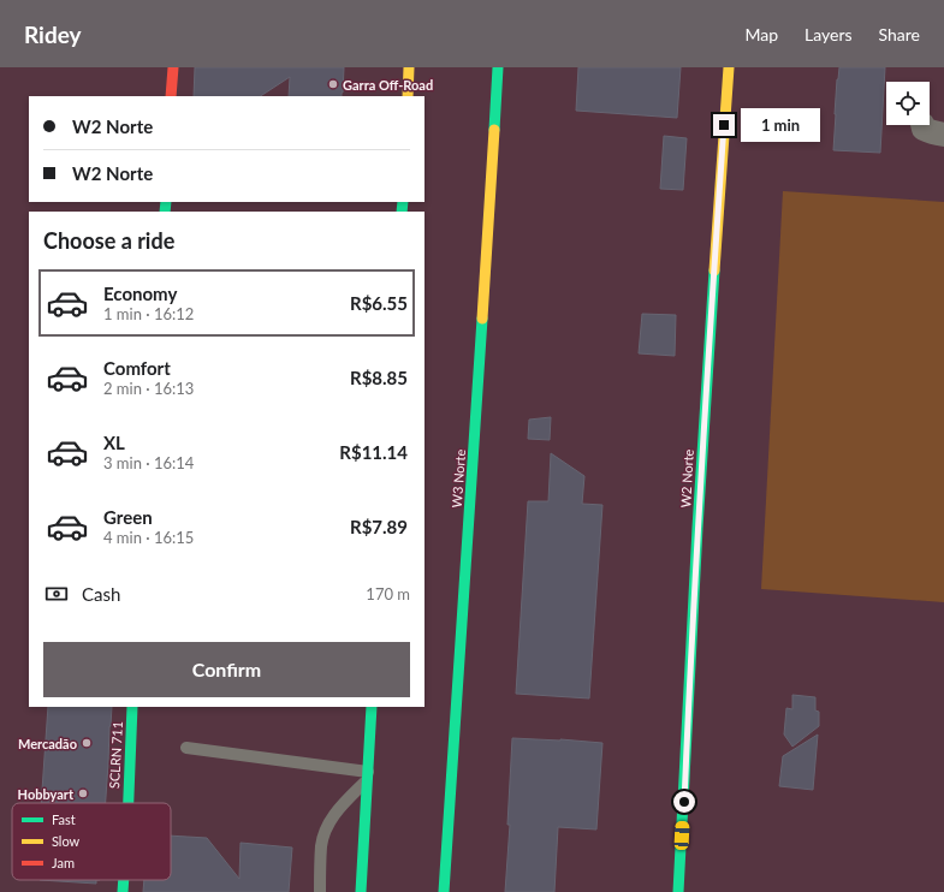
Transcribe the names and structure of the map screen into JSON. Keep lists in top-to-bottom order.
{
  "streets": {
    "street": ["W3 Norte", "W2 Norte", "SCLRN 711"]
  },
  "places": ["Garra Off-Road", "Mercadão", "Hobbyart"],
  "legend": ["Fast", "Slow", "Jam"],
  "page": {
    "header": "Ridey",
    "nav": ["Map", "Layers", "Share"],
    "banner": ["W2 Norte", "W2 Norte"],
    "bubble": "1 min",
    "heading": "Choose a ride",
    "list": [
      {
        "name": "Economy",
        "note": "1 min · 16:12",
        "value": "R$6.55"
      },
      {
        "name": "Comfort",
        "note": "2 min · 16:13",
        "value": "R$8.85"
      },
      {
        "name": "XL",
        "note": "3 min · 16:14",
        "value": "R$11.14"
      },
      {
        "name": "Green",
        "note": "4 min · 16:15",
        "value": "R$7.89"
      }
    ],
    "pay": ["Cash", "170 m"],
    "buttons": "Confirm"
  }
}
